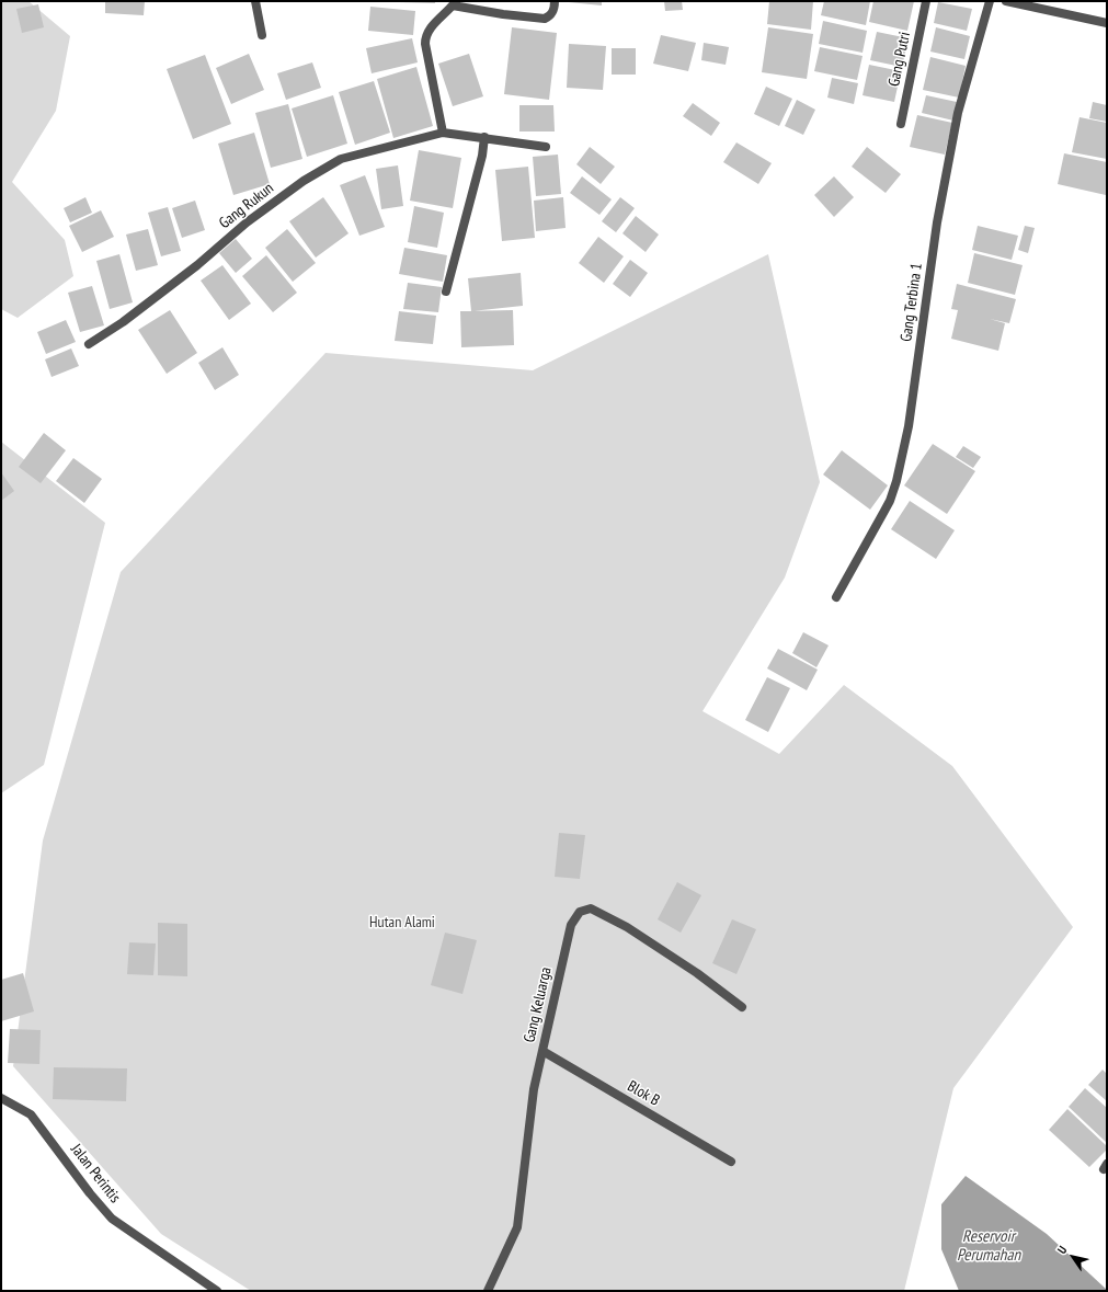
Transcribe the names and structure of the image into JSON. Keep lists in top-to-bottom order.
{
  "streets": {
    "street": [
      "Gang Putri",
      "Gang Rukun",
      "Gang Terbina 1",
      "Gang Keluarga",
      "Blok B",
      "Jalan Perintis"
    ]
  },
  "crossings": [
    ["Gang Keluarga", "Blok B"]
  ],
  "water": ["Reservoir Perumahan"],
  "parks": ["Hutan Alami"],
  "north": "top left"
}
